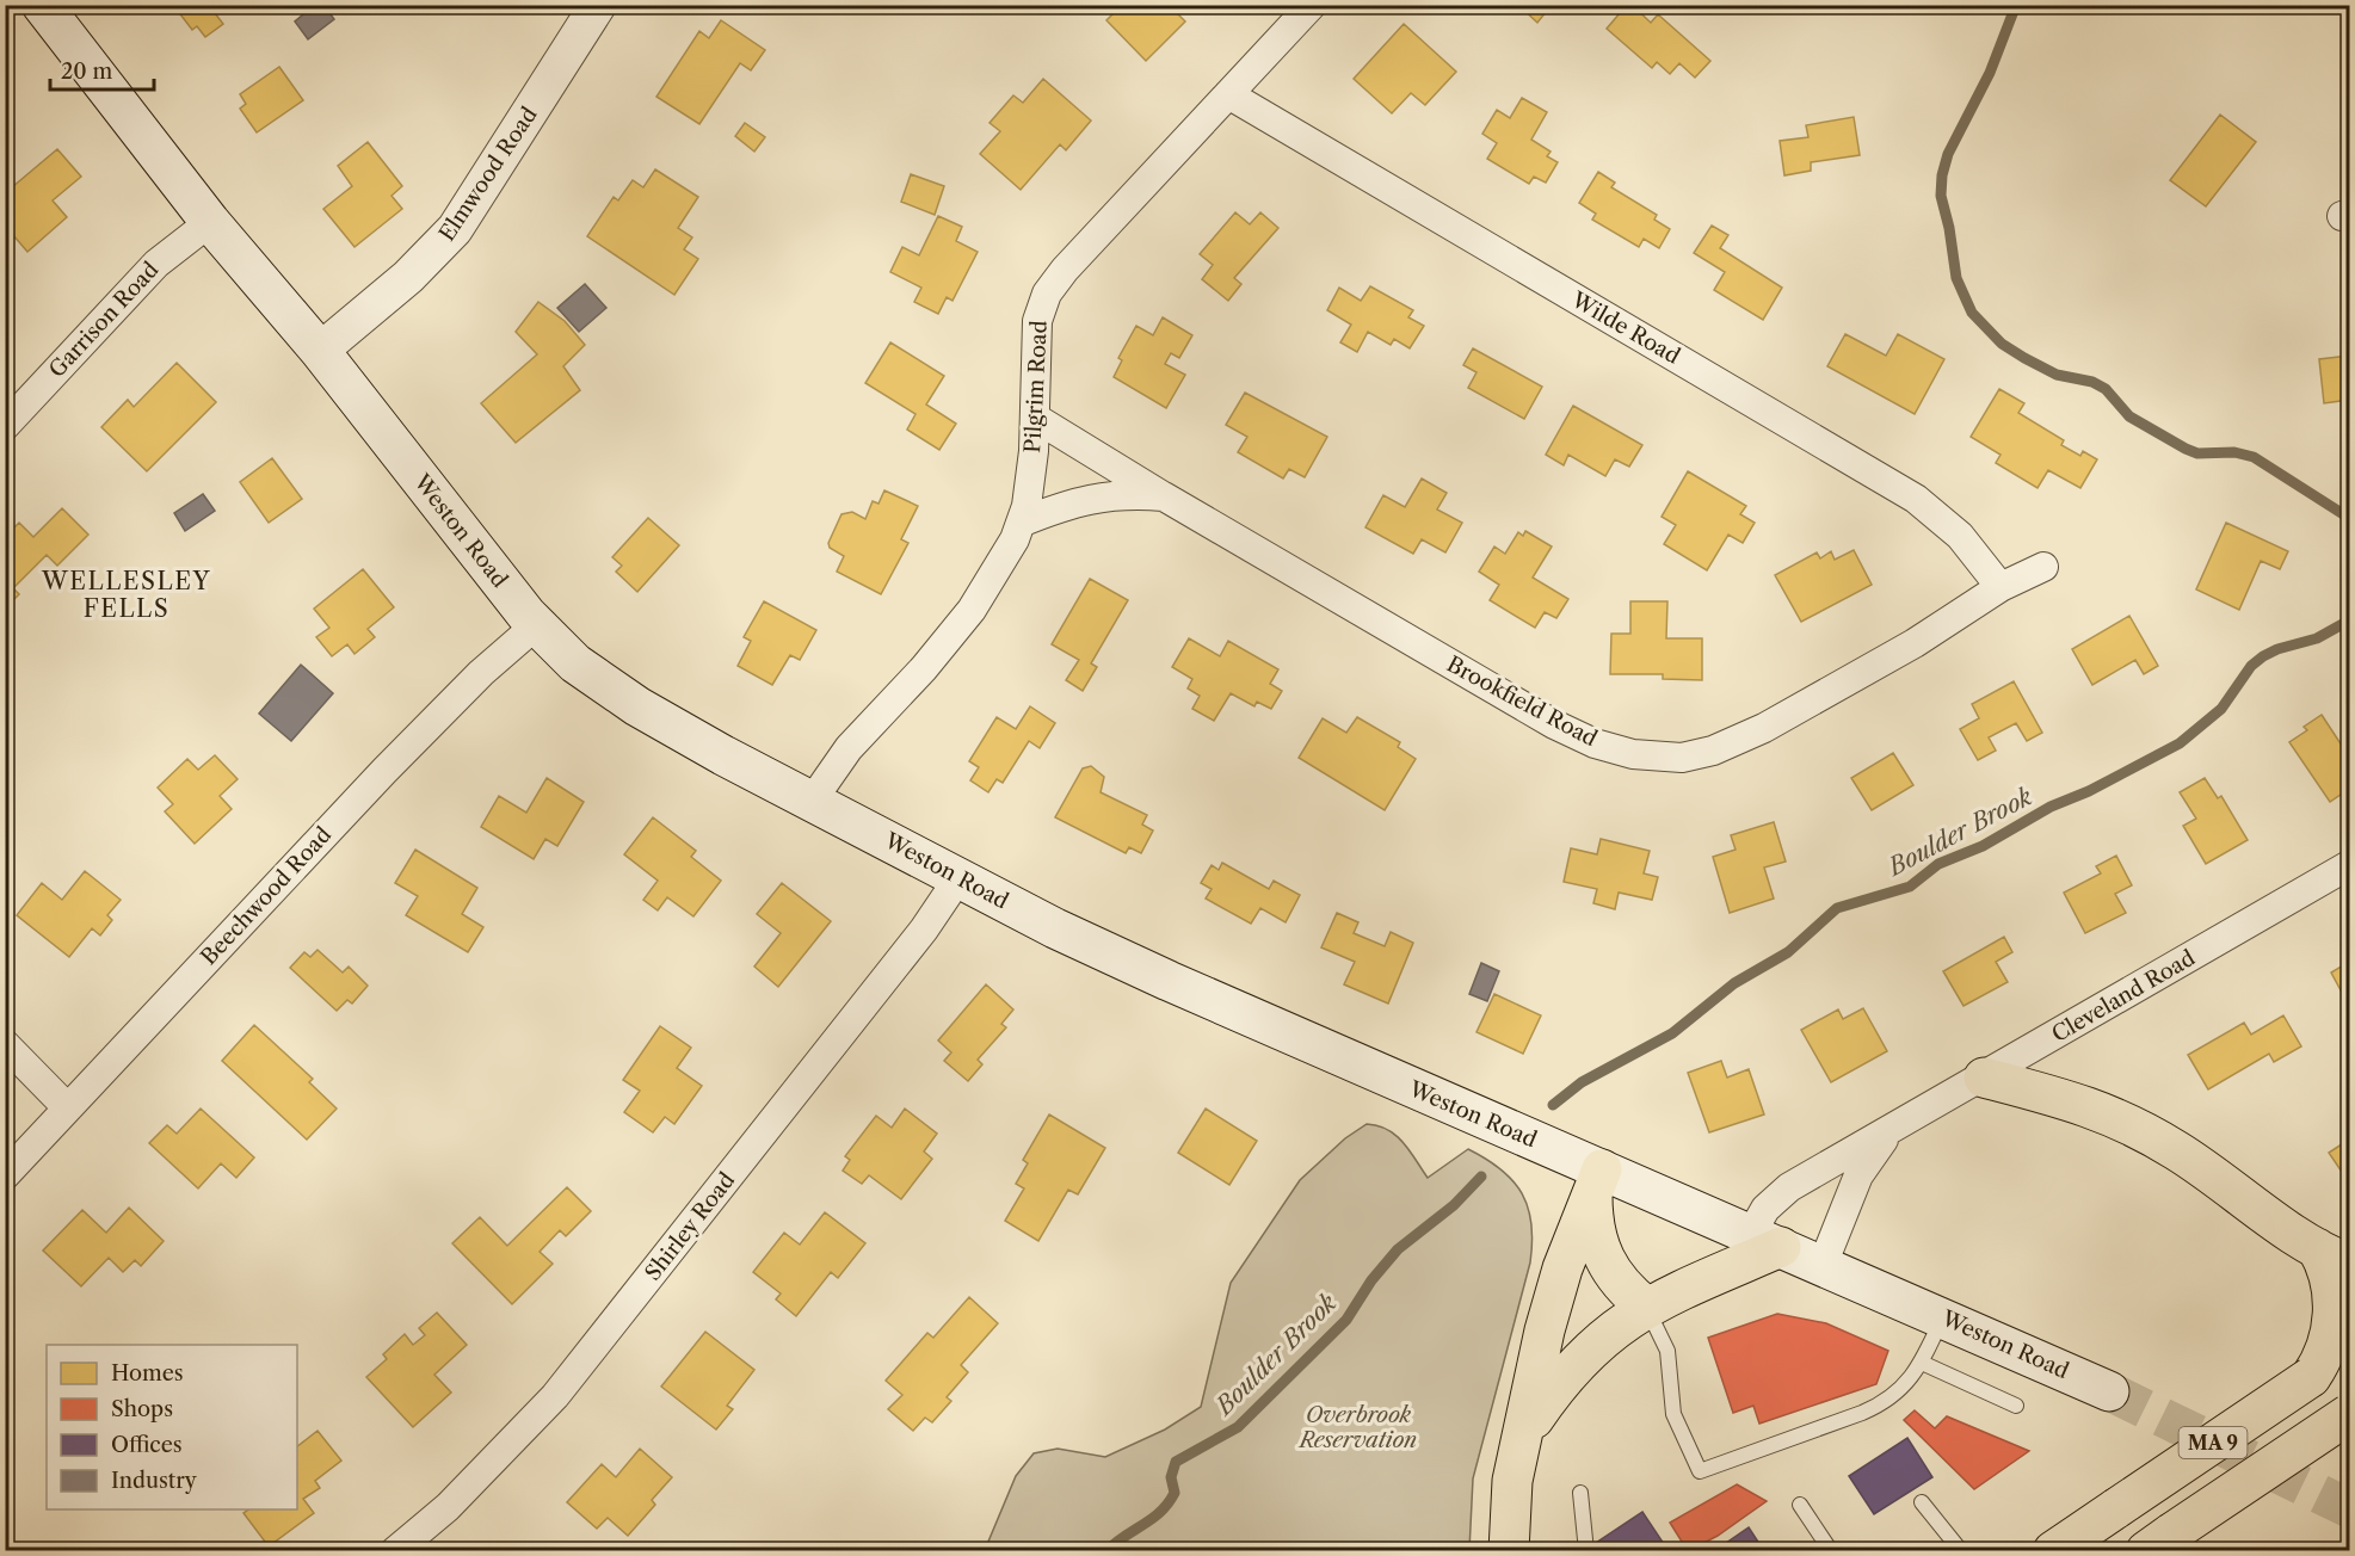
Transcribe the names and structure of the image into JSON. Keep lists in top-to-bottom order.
{
  "streets": {
    "highway": ["MA 9"],
    "main road": ["Weston Road"],
    "street": [
      "Elmwood Road",
      "Garrison Road",
      "Wilde Road",
      "Pilgrim Road",
      "Brookfield Road",
      "Beechwood Road",
      "Cleveland Road",
      "Shirley Road"
    ]
  },
  "crossings": [
    ["Elmwood Road", "Weston Road"],
    ["Garrison Road", "Weston Road"],
    ["Wilde Road", "Pilgrim Road"],
    ["Wilde Road", "Brookfield Road"],
    ["Pilgrim Road", "Weston Road"],
    ["Pilgrim Road", "Brookfield Road"],
    ["Weston Road", "Beechwood Road"],
    ["Weston Road", "Cleveland Road"],
    ["Weston Road", "Shirley Road"]
  ],
  "districts": ["WELLESLEY FELLS"],
  "water": ["Boulder Brook"],
  "parks": ["Overbrook Reservation"],
  "legend": [
    "Homes",
    "Shops",
    "Offices",
    "Industry"
  ],
  "scale_bar": "20 m"
}
